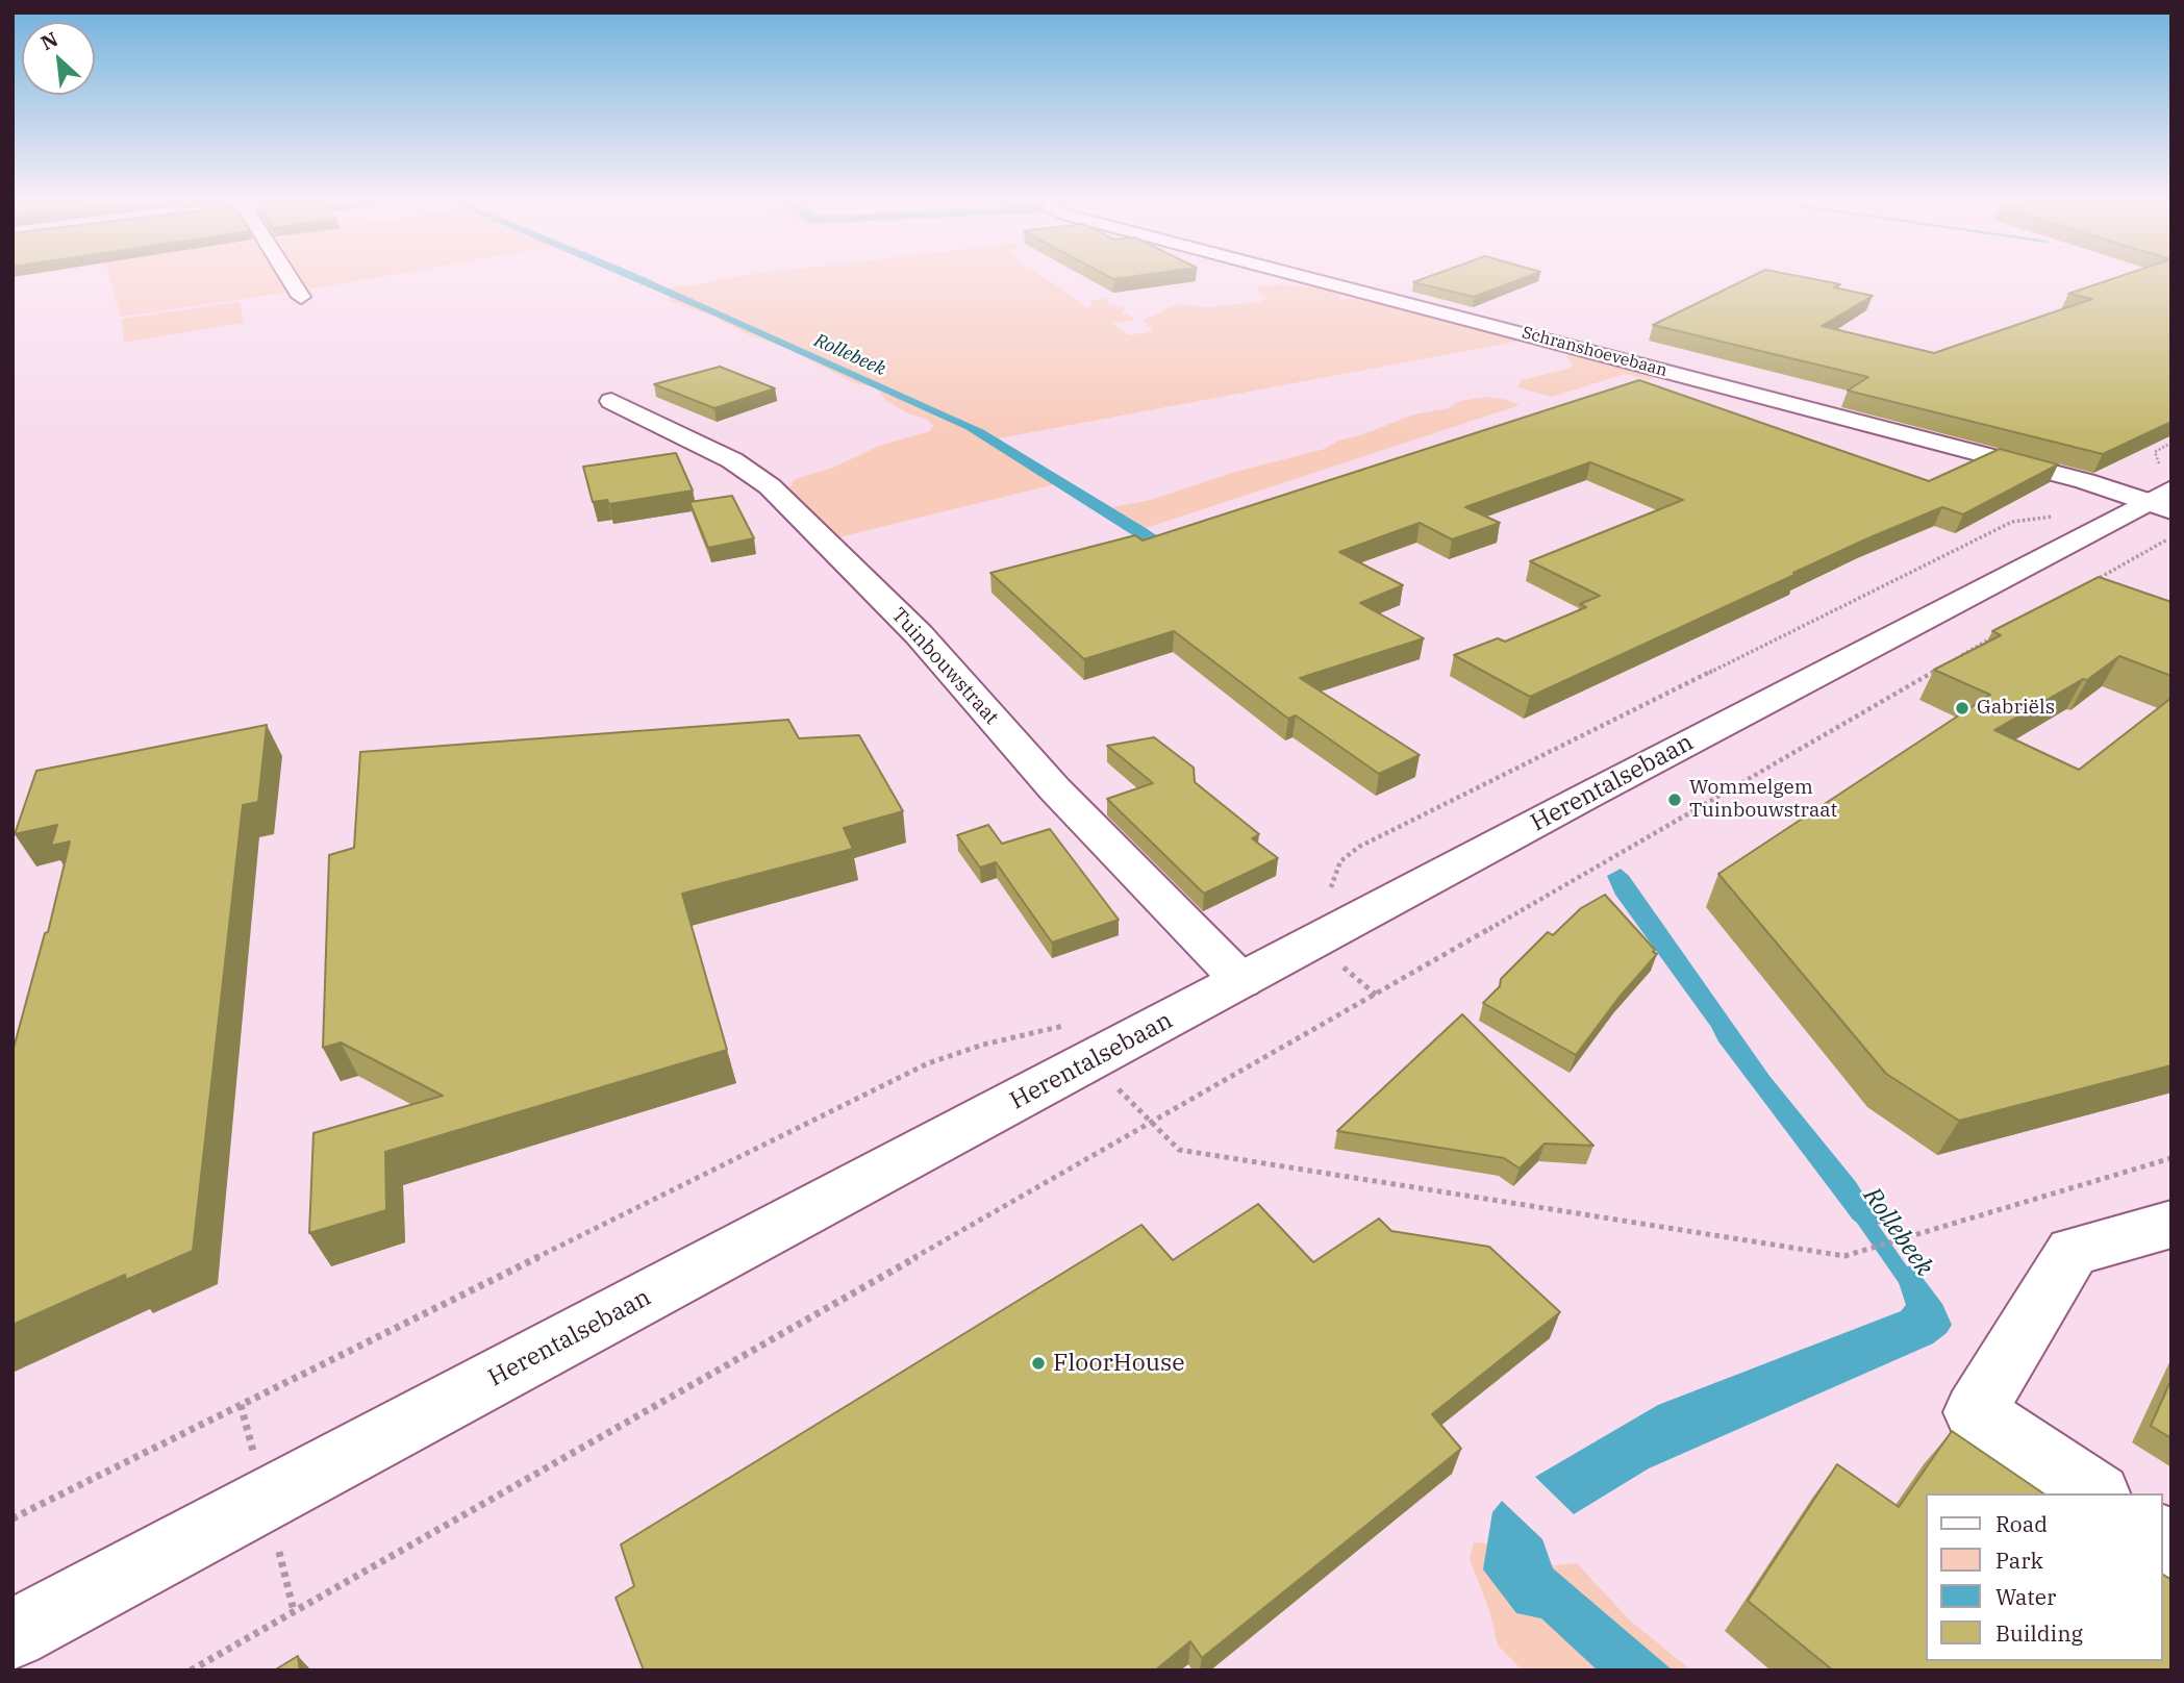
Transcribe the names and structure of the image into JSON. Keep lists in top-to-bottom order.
{
  "streets": {
    "street": ["Schranshoevebaan", "Tuinbouwstraat", "Herentalsebaan"]
  },
  "crossings": [
    ["Schranshoevebaan", "Herentalsebaan"],
    ["Tuinbouwstraat", "Herentalsebaan"]
  ],
  "water": ["Rollebeek"],
  "places": ["Gabriëls", "Wommelgem Tuinbouwstraat", "FloorHouse"],
  "legend": [
    "Road",
    "Park",
    "Water",
    "Building"
  ],
  "north": "top left"
}
